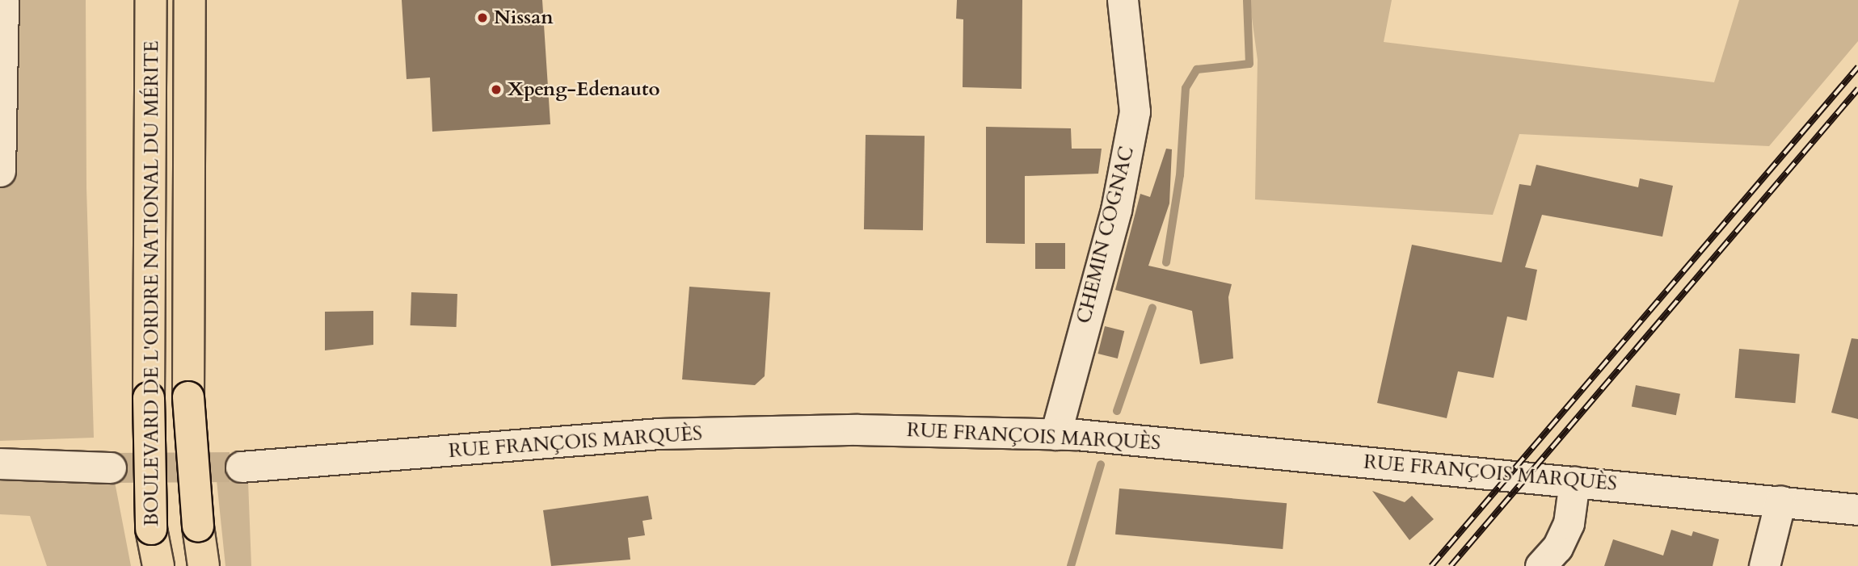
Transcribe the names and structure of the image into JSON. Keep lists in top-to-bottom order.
{
  "streets": {
    "main road": ["BOULEVARD DE L'ORDRE NATIONAL DU MÉRITE"],
    "street": ["CHEMIN COGNAC", "RUE FRANÇOIS MARQUÈS"]
  },
  "crossings": [
    ["CHEMIN COGNAC", "RUE FRANÇOIS MARQUÈS"]
  ],
  "places": ["Nissan", "Xpeng-Edenauto"]
}
